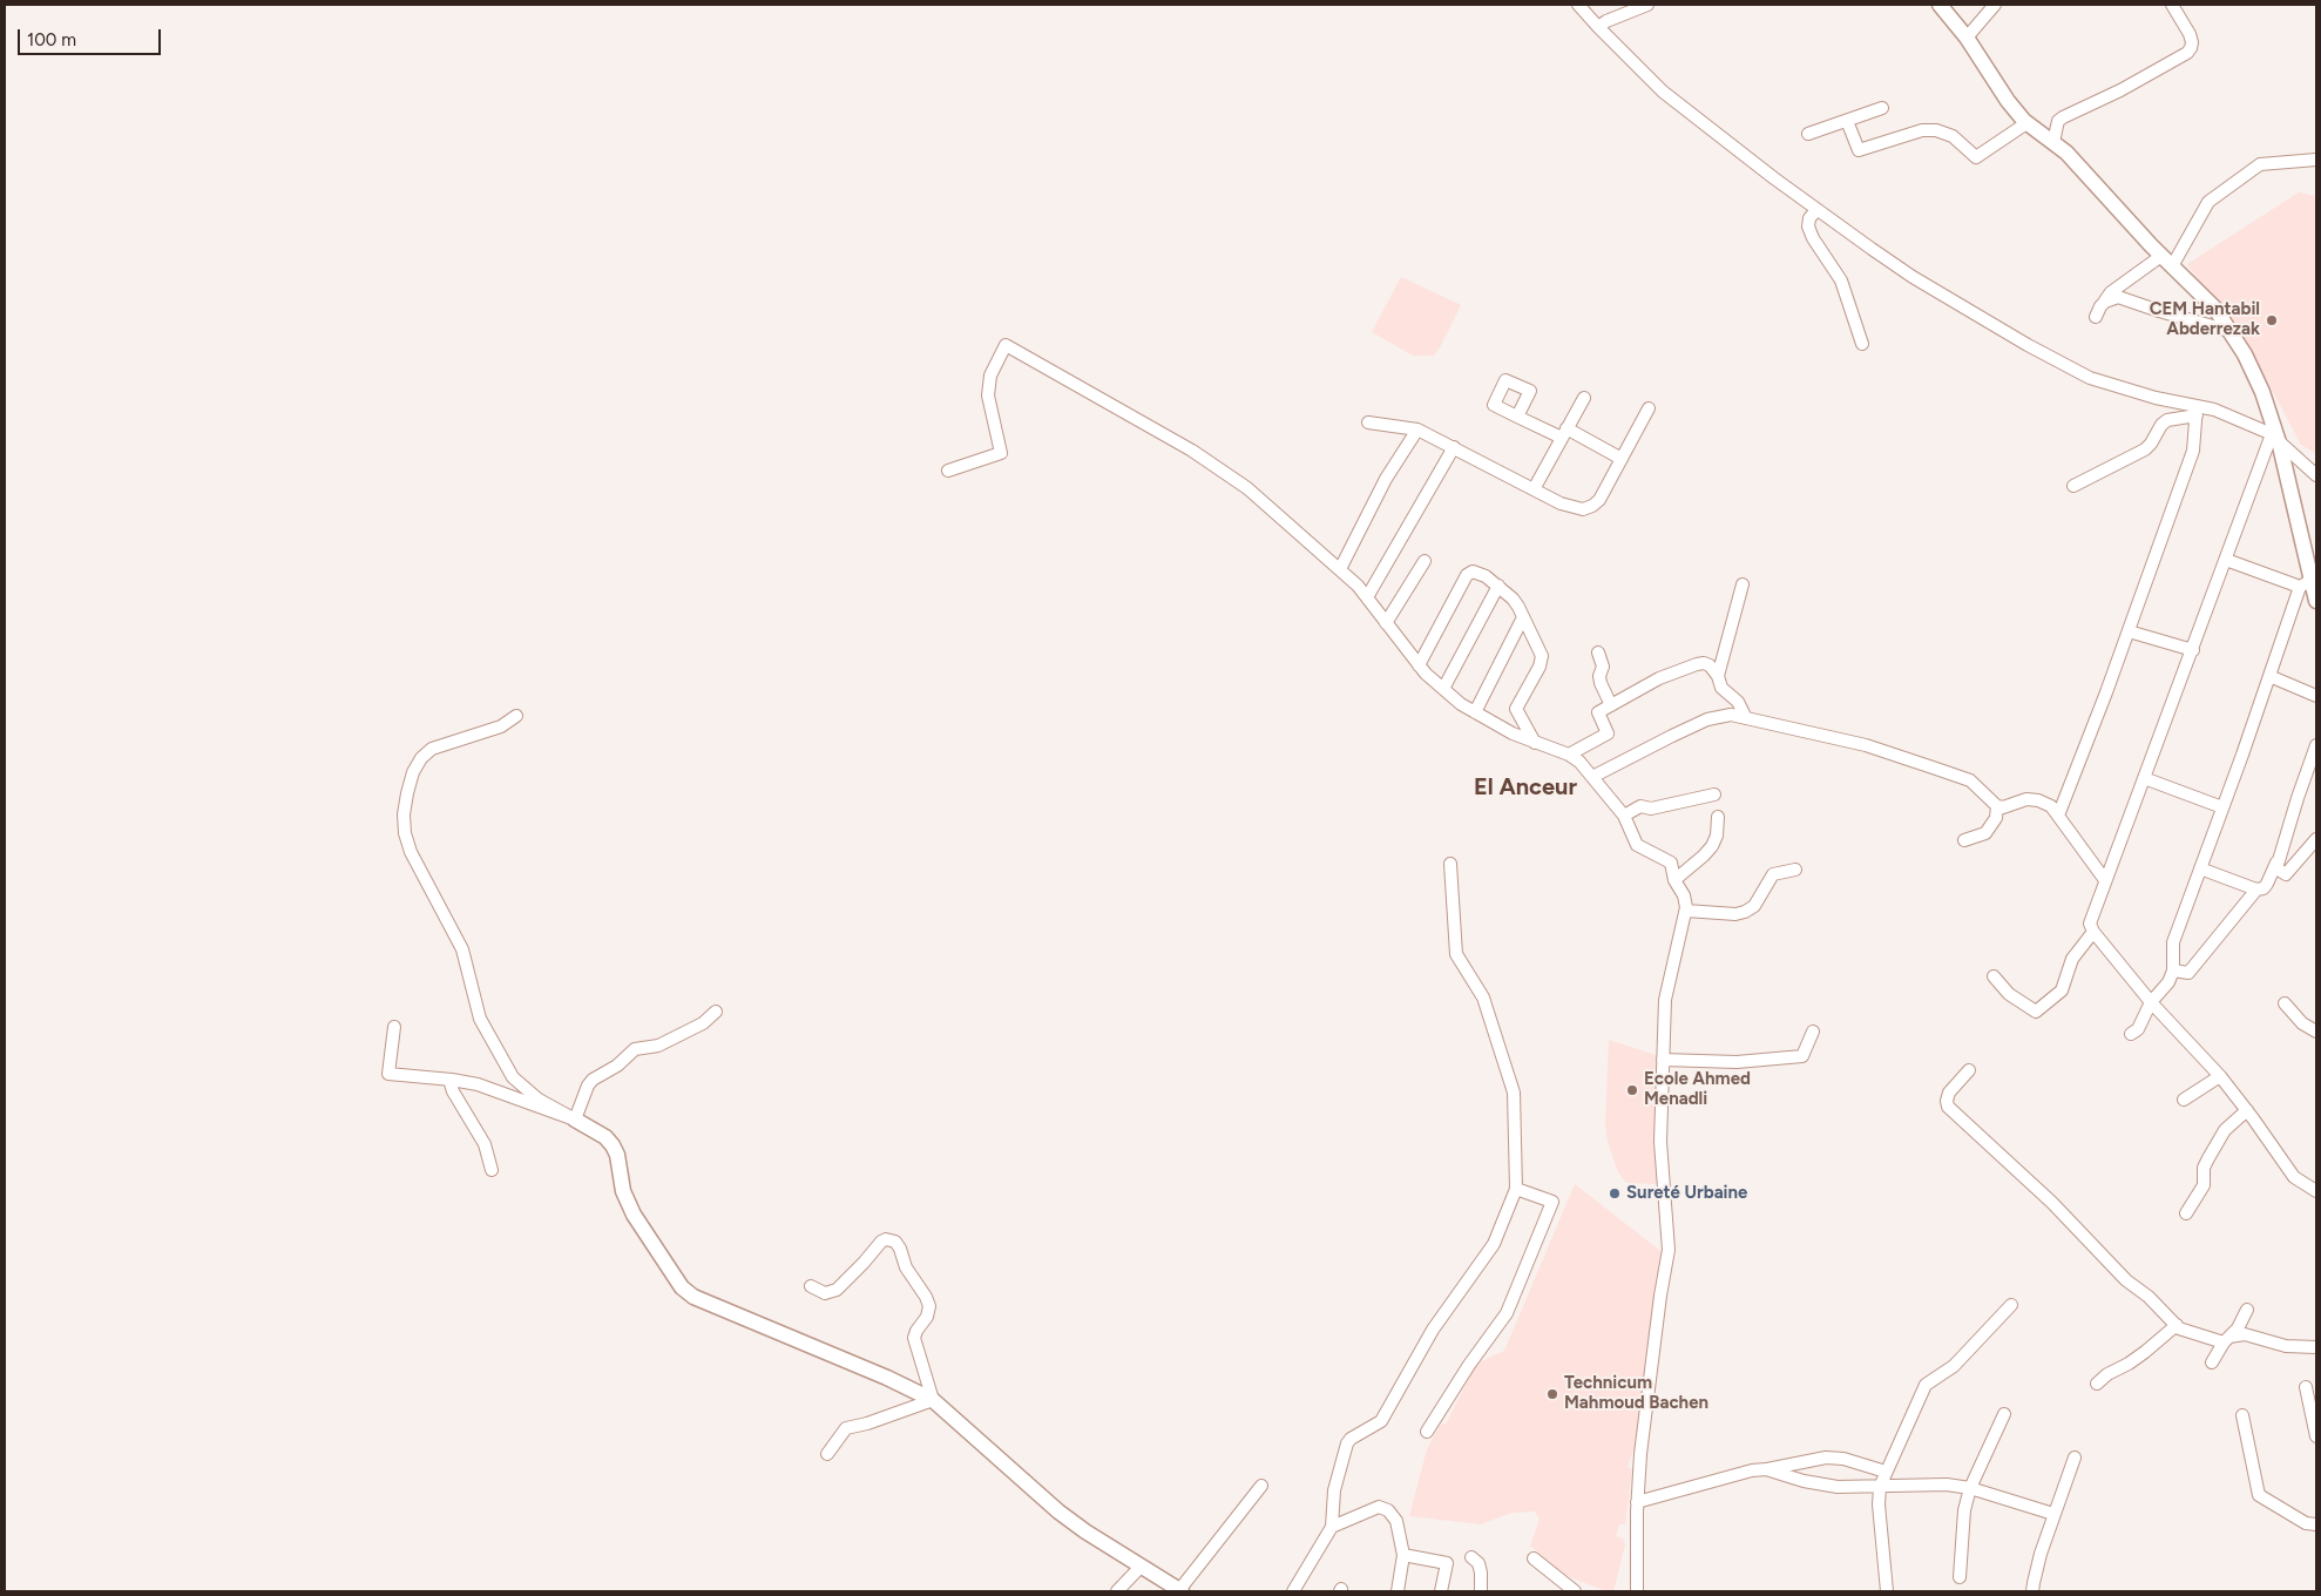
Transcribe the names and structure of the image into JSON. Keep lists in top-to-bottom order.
{
  "districts": ["El Anceur"],
  "places": [
    "CEM Hantabil Abderrezak",
    "Ecole Ahmed Menadli",
    "Sureté Urbaine",
    "Technicum Mahmoud Bachen"
  ],
  "scale_bar": "100 m"
}
